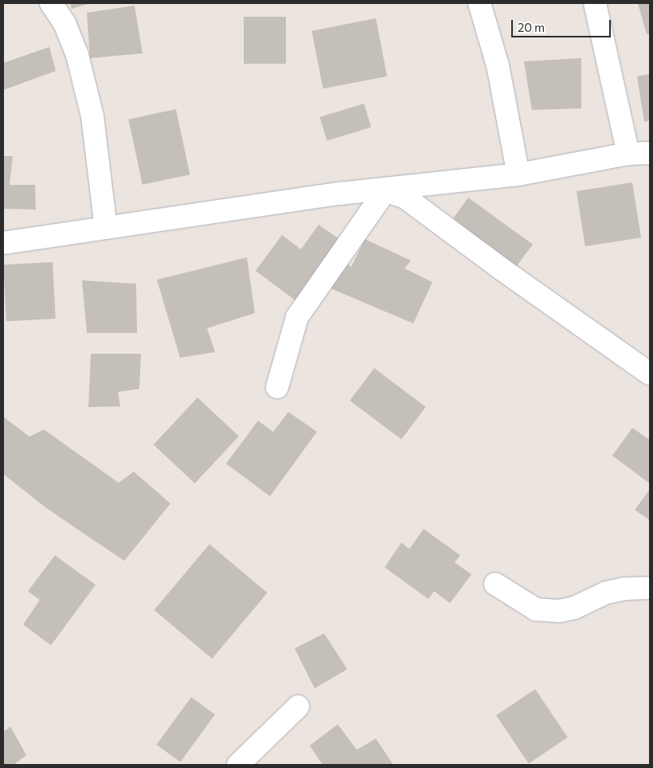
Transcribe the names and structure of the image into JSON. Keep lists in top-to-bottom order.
{
  "scale_bar": "20 m"
}
